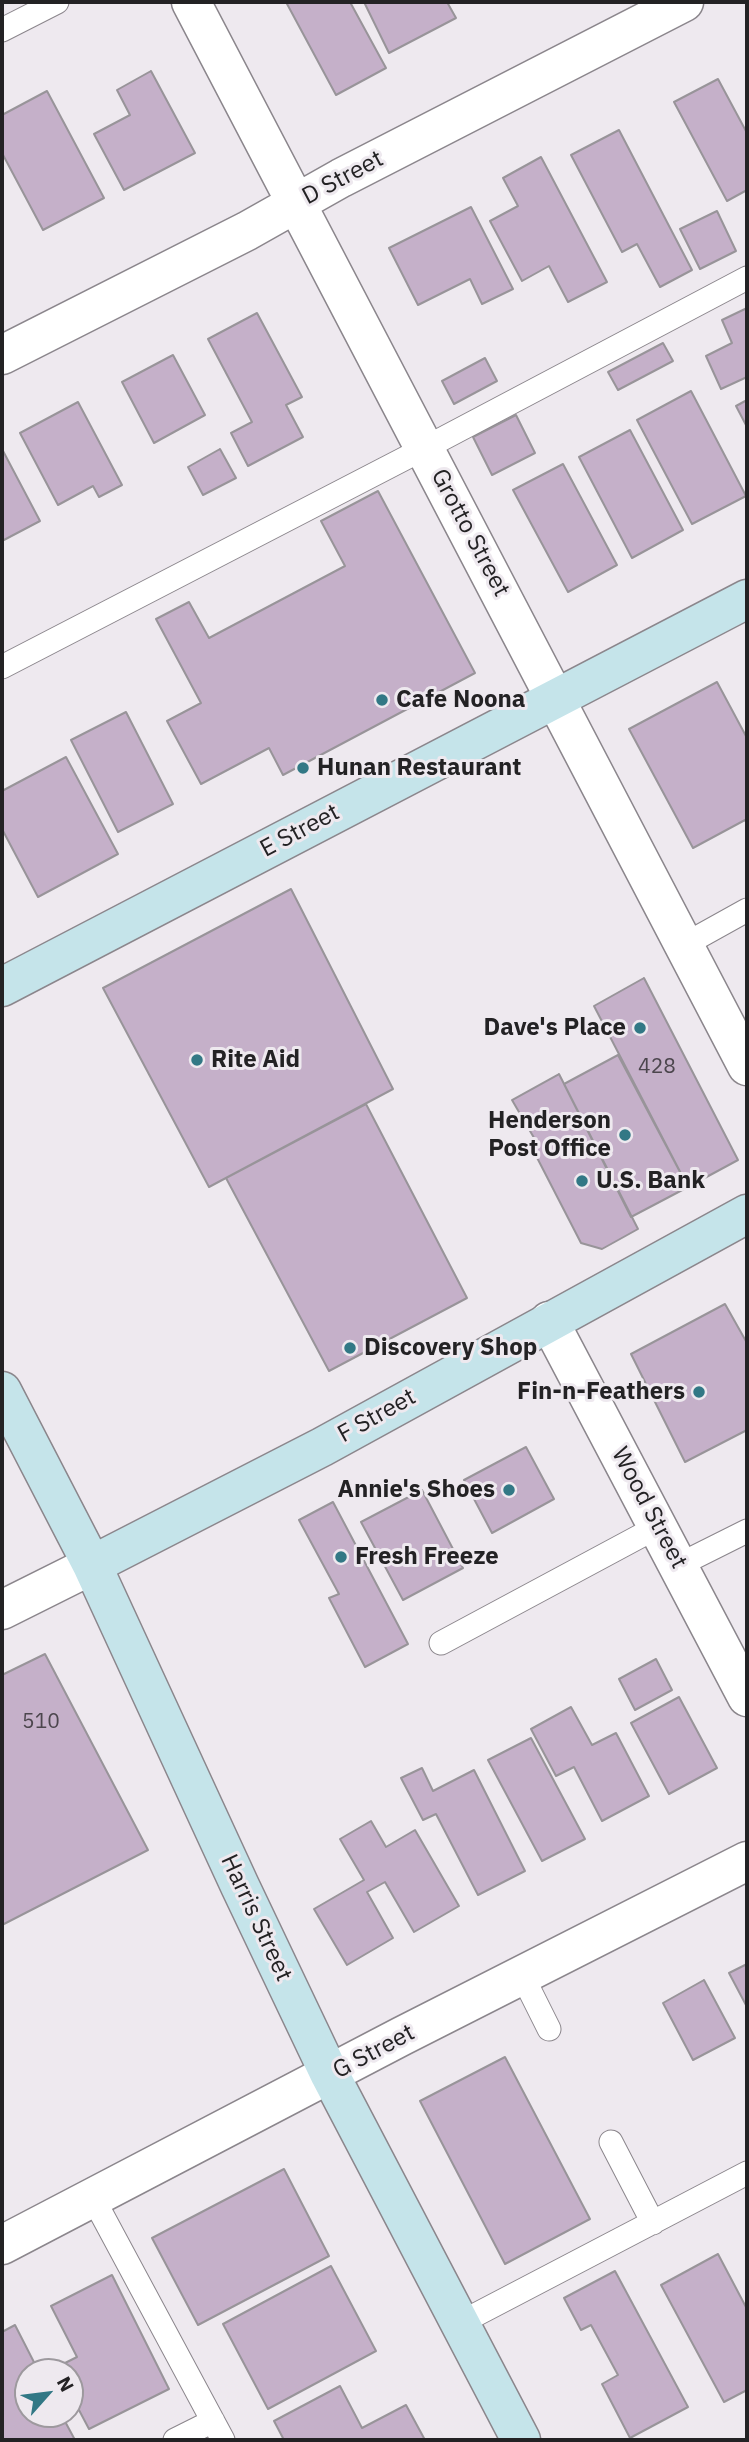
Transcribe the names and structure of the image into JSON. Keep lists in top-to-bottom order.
{
  "streets": {
    "main road": ["E Street", "F Street", "Harris Street"],
    "street": [
      "D Street",
      "Grotto Street",
      "Wood Street",
      "G Street"
    ]
  },
  "crossings": [
    ["D Street", "Grotto Street"],
    ["Grotto Street", "E Street"],
    ["F Street", "Wood Street"],
    ["F Street", "Harris Street"],
    ["Harris Street", "G Street"]
  ],
  "places": [
    "Cafe Noona",
    "Hunan Restaurant",
    "Dave's Place",
    "Rite Aid",
    "Henderson Post Office",
    "U.S. Bank",
    "Discovery Shop",
    "Fin-n-Feathers",
    "Annie's Shoes",
    "Fresh Freeze"
  ],
  "house_numbers": ["428", "510"],
  "north": "top right"
}
